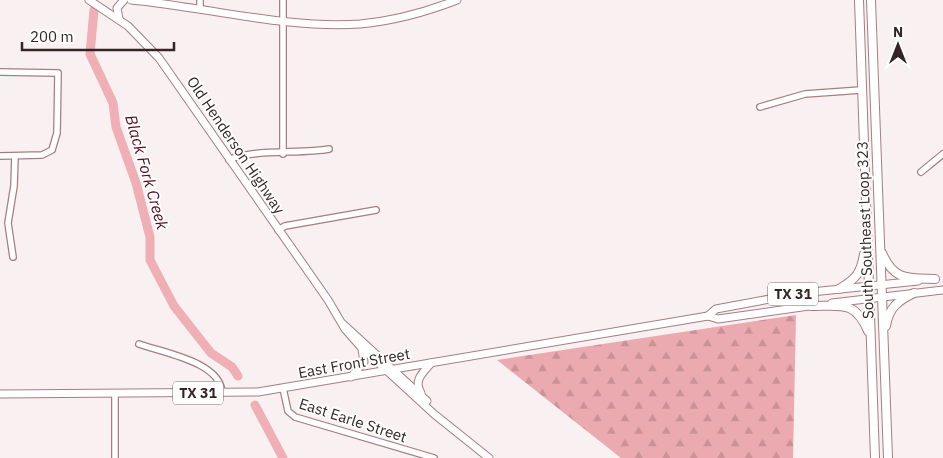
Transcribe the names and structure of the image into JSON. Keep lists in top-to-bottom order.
{
  "streets": {
    "highway": ["South Southeast Loop 323"],
    "main road": ["Old Henderson Highway", "TX 31", "East Front Street"],
    "street": ["East Earle Street"]
  },
  "crossings": [
    ["Old Henderson Highway", "East Front Street"],
    ["South Southeast Loop 323", "East Front Street"],
    ["East Front Street", "East Earle Street"]
  ],
  "water": ["Black Fork Creek"],
  "scale_bar": "200 m",
  "north": "top"
}
